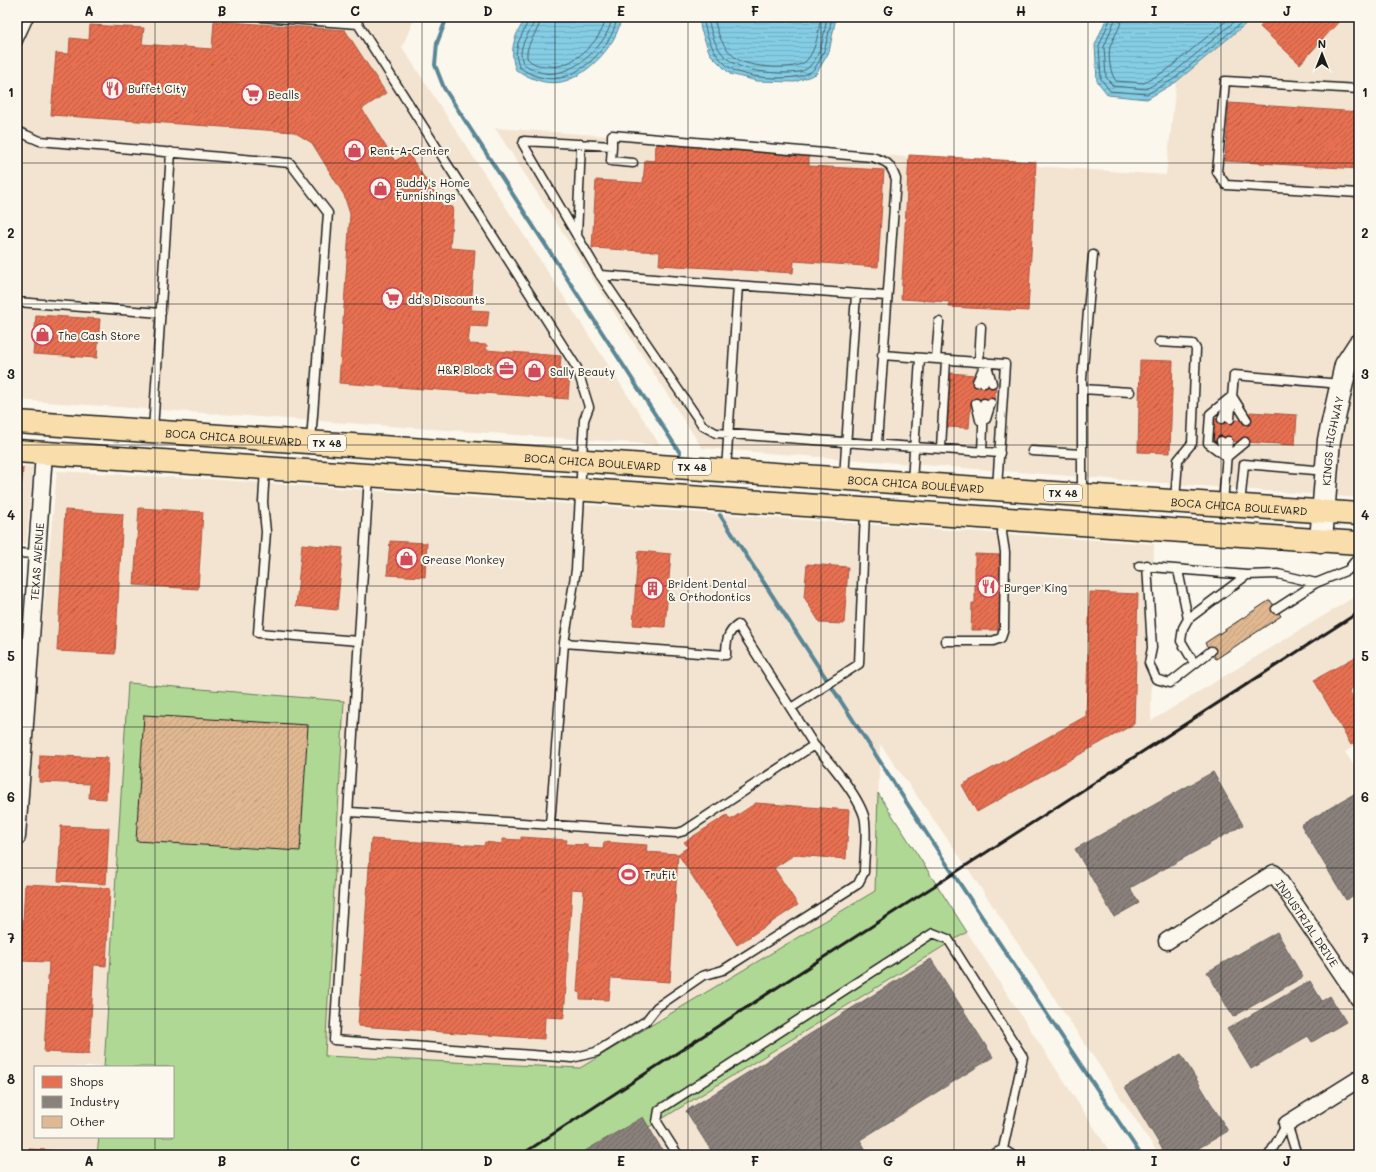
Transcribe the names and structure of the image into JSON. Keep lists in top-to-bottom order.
{
  "streets": {
    "main road": ["BOCA CHICA BOULEVARD", "TX 48"],
    "street": ["KINGS HIGHWAY", "TEXAS AVENUE", "INDUSTRIAL DRIVE"]
  },
  "crossings": [
    ["BOCA CHICA BOULEVARD", "KINGS HIGHWAY"]
  ],
  "places": {
    "restaurant": ["Buffet City", "Burger King"],
    "supermarket": ["Bealls", "dd's Discounts"],
    "shop": [
      "Rent-A-Center",
      "Buddy's Home Furnishings",
      "The Cash Store",
      "Sally Beauty",
      "Grease Monkey"
    ],
    "office": ["H&R Block"],
    "building": ["Brident Dental & Orthodontics"],
    "sports": ["TruFit"]
  },
  "legend": ["Shops", "Industry", "Other"],
  "north": "top",
  "grid": {
    "columns": [
      "A",
      "B",
      "C",
      "D",
      "E",
      "F",
      "G",
      "H",
      "I",
      "J"
    ],
    "rows": [
      "1",
      "2",
      "3",
      "4",
      "5",
      "6",
      "7",
      "8"
    ]
  }
}
